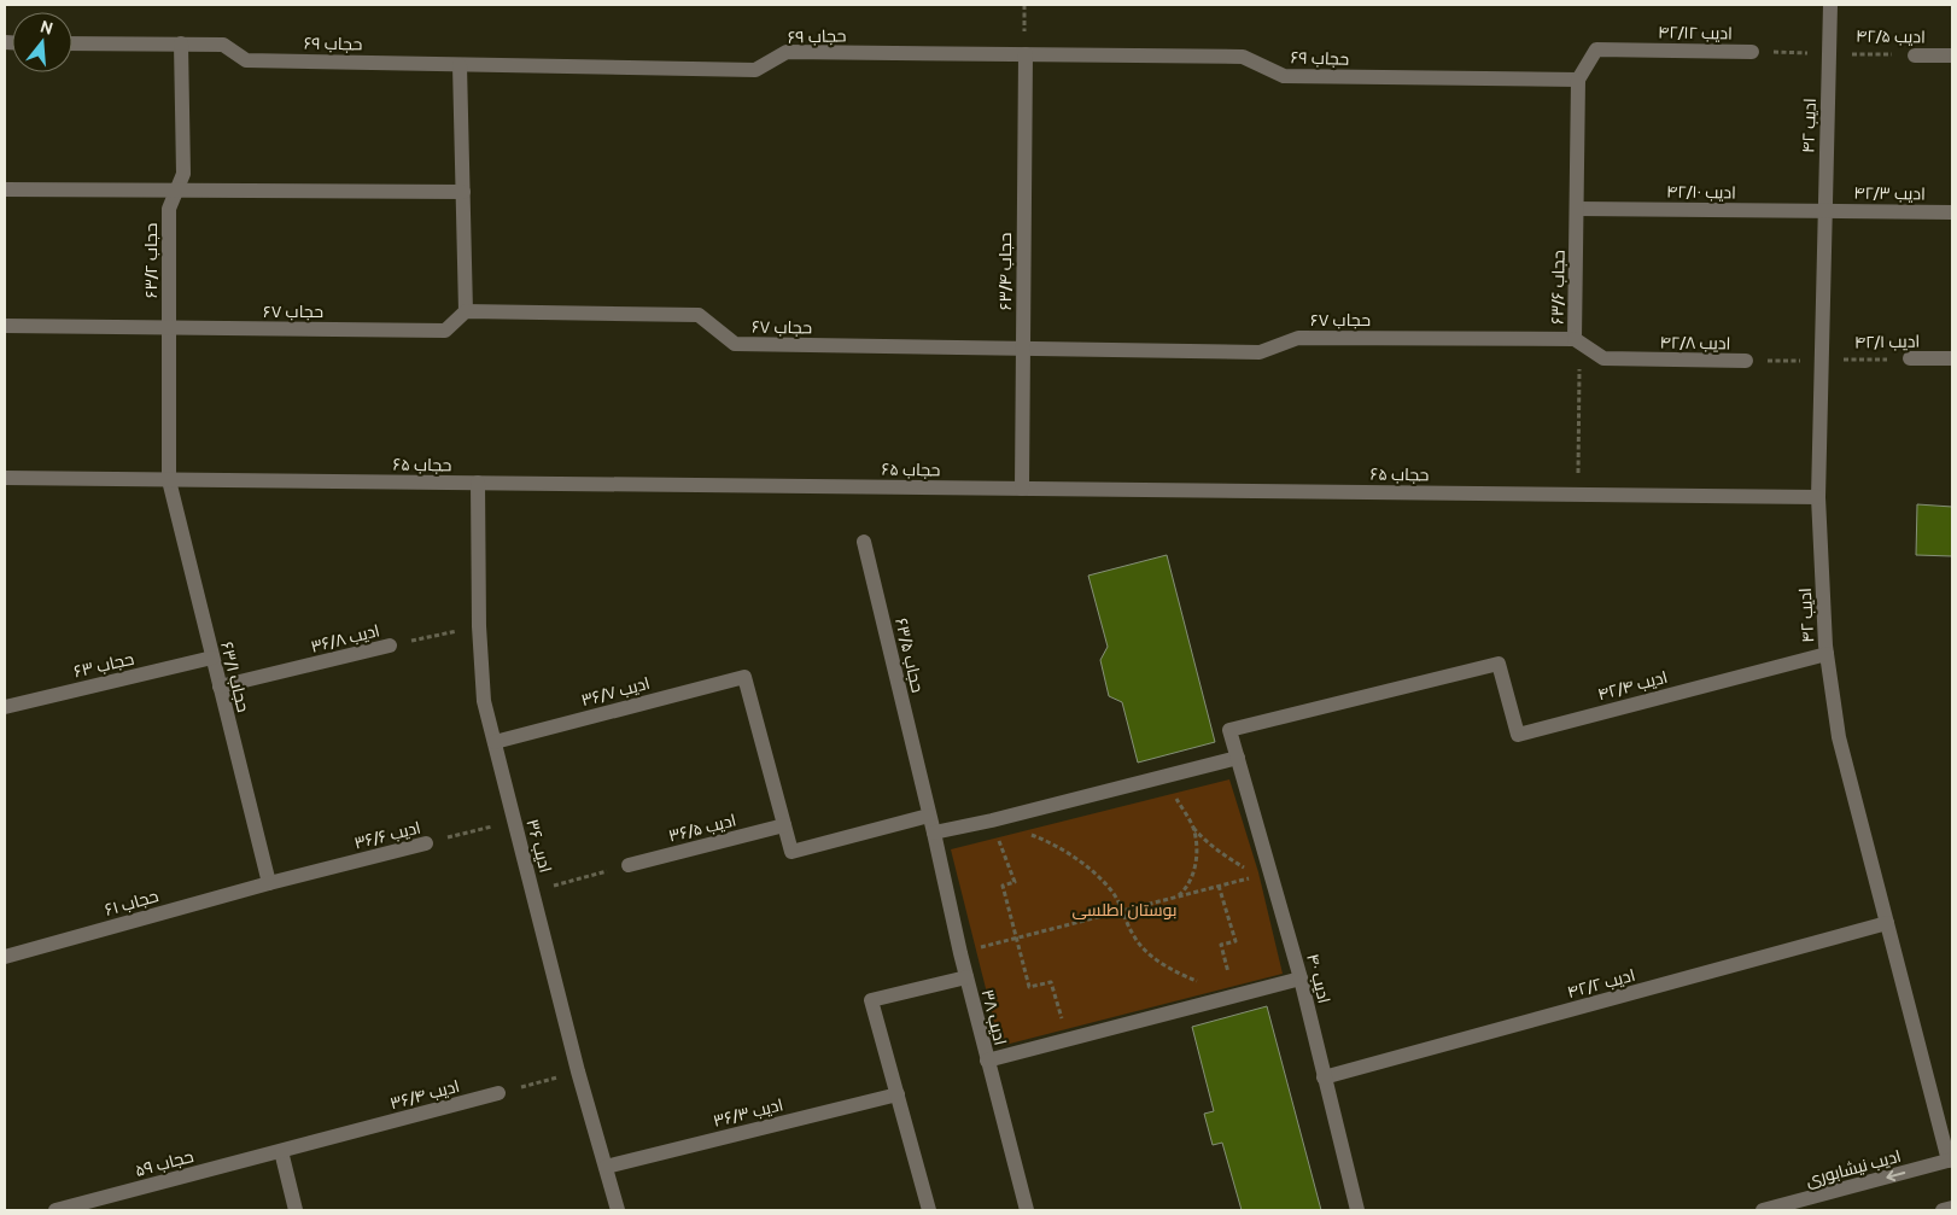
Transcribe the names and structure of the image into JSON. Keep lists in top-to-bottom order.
{
  "streets": {
    "street": [
      "ادیب ۴۲/۱۲",
      "حجاب ۶۹",
      "ادیب ۴۲/۵",
      "ادیب ۴۲",
      "ادیب ۴۲/۱۰",
      "ادیب ۴۲/۳",
      "حجاب ۶۳/۲",
      "حجاب ۶۳/۴",
      "حجاب ۶۳/۶",
      "حجاب ۶۷",
      "ادیب ۴۲/۱",
      "ادیب ۴۲/۸",
      "حجاب ۶۵",
      "ادیب ۳۶/۸",
      "حجاب ۶۳/۵",
      "حجاب ۶۳",
      "حجاب ۶۳/۱",
      "ادیب ۴۲/۴",
      "ادیب ۳۶/۷",
      "ادیب ۳۶/۵",
      "ادیب ۳۶/۶",
      "ادیب ۳۶",
      "حجاب ۶۱",
      "ادیب ۴۰",
      "ادیب ۴۲/۲",
      "ادیب ۳۸",
      "ادیب ۳۶/۴",
      "ادیب ۳۶/۳",
      "حجاب ۵۹",
      "ادیب نیشابوری"
    ]
  },
  "crossings": [
    ["ادیب ۴۲/۱۲", "حجاب ۶۹"],
    ["ادیب ۴۲/۱۲", "ادیب ۴۲/۵"],
    ["ادیب ۴۲/۱۲", "ادیب ۴۲"],
    ["ادیب ۴۲/۱۲", "حجاب ۶۳/۶"],
    ["حجاب ۶۹", "حجاب ۶۳/۲"],
    ["حجاب ۶۹", "حجاب ۶۳/۴"],
    ["حجاب ۶۹", "حجاب ۶۳/۶"],
    ["ادیب ۴۲/۵", "ادیب ۴۲"],
    ["ادیب ۴۲", "ادیب ۴۲/۱۰"],
    ["ادیب ۴۲", "ادیب ۴۲/۳"],
    ["ادیب ۴۲", "ادیب ۴۲/۱"],
    ["ادیب ۴۲", "ادیب ۴۲/۸"],
    ["ادیب ۴۲", "حجاب ۶۵"],
    ["ادیب ۴۲", "ادیب ۴۲/۴"],
    ["ادیب ۴۲", "ادیب ۴۲/۲"],
    ["ادیب ۴۲", "ادیب نیشابوری"],
    ["ادیب ۴۲/۱۰", "ادیب ۴۲/۳"],
    ["ادیب ۴۲/۱۰", "حجاب ۶۳/۶"],
    ["حجاب ۶۳/۲", "حجاب ۶۷"],
    ["حجاب ۶۳/۲", "حجاب ۶۵"],
    ["حجاب ۶۳/۲", "حجاب ۶۳/۱"],
    ["حجاب ۶۳/۴", "حجاب ۶۷"],
    ["حجاب ۶۳/۴", "حجاب ۶۵"],
    ["حجاب ۶۳/۶", "حجاب ۶۷"],
    ["حجاب ۶۳/۶", "ادیب ۴۲/۸"],
    ["حجاب ۶۳/۶", "حجاب ۶۵"],
    ["حجاب ۶۷", "ادیب ۴۲/۸"],
    ["ادیب ۴۲/۱", "ادیب ۴۲/۸"],
    ["حجاب ۶۵", "حجاب ۶۳/۱"],
    ["حجاب ۶۵", "ادیب ۳۶"],
    ["ادیب ۳۶/۸", "حجاب ۶۳/۱"],
    ["ادیب ۳۶/۸", "ادیب ۳۶"],
    ["حجاب ۶۳/۵", "ادیب ۳۸"],
    ["حجاب ۶۳", "حجاب ۶۳/۱"],
    ["حجاب ۶۳/۱", "ادیب ۳۶/۶"],
    ["حجاب ۶۳/۱", "حجاب ۶۱"],
    ["ادیب ۴۲/۴", "ادیب ۴۰"],
    ["ادیب ۳۶/۷", "ادیب ۳۶/۵"],
    ["ادیب ۳۶/۷", "ادیب ۳۶"],
    ["ادیب ۳۶/۶", "ادیب ۳۶"],
    ["ادیب ۳۶/۶", "حجاب ۶۱"],
    ["ادیب ۳۶", "ادیب ۳۶/۳"],
    ["ادیب ۴۰", "ادیب ۴۲/۲"],
    ["ادیب ۳۶/۴", "حجاب ۵۹"]
  ],
  "one_way": ["ادیب نیشابوری"],
  "parks": ["بوستان اطلسی"],
  "north": "top"
}
